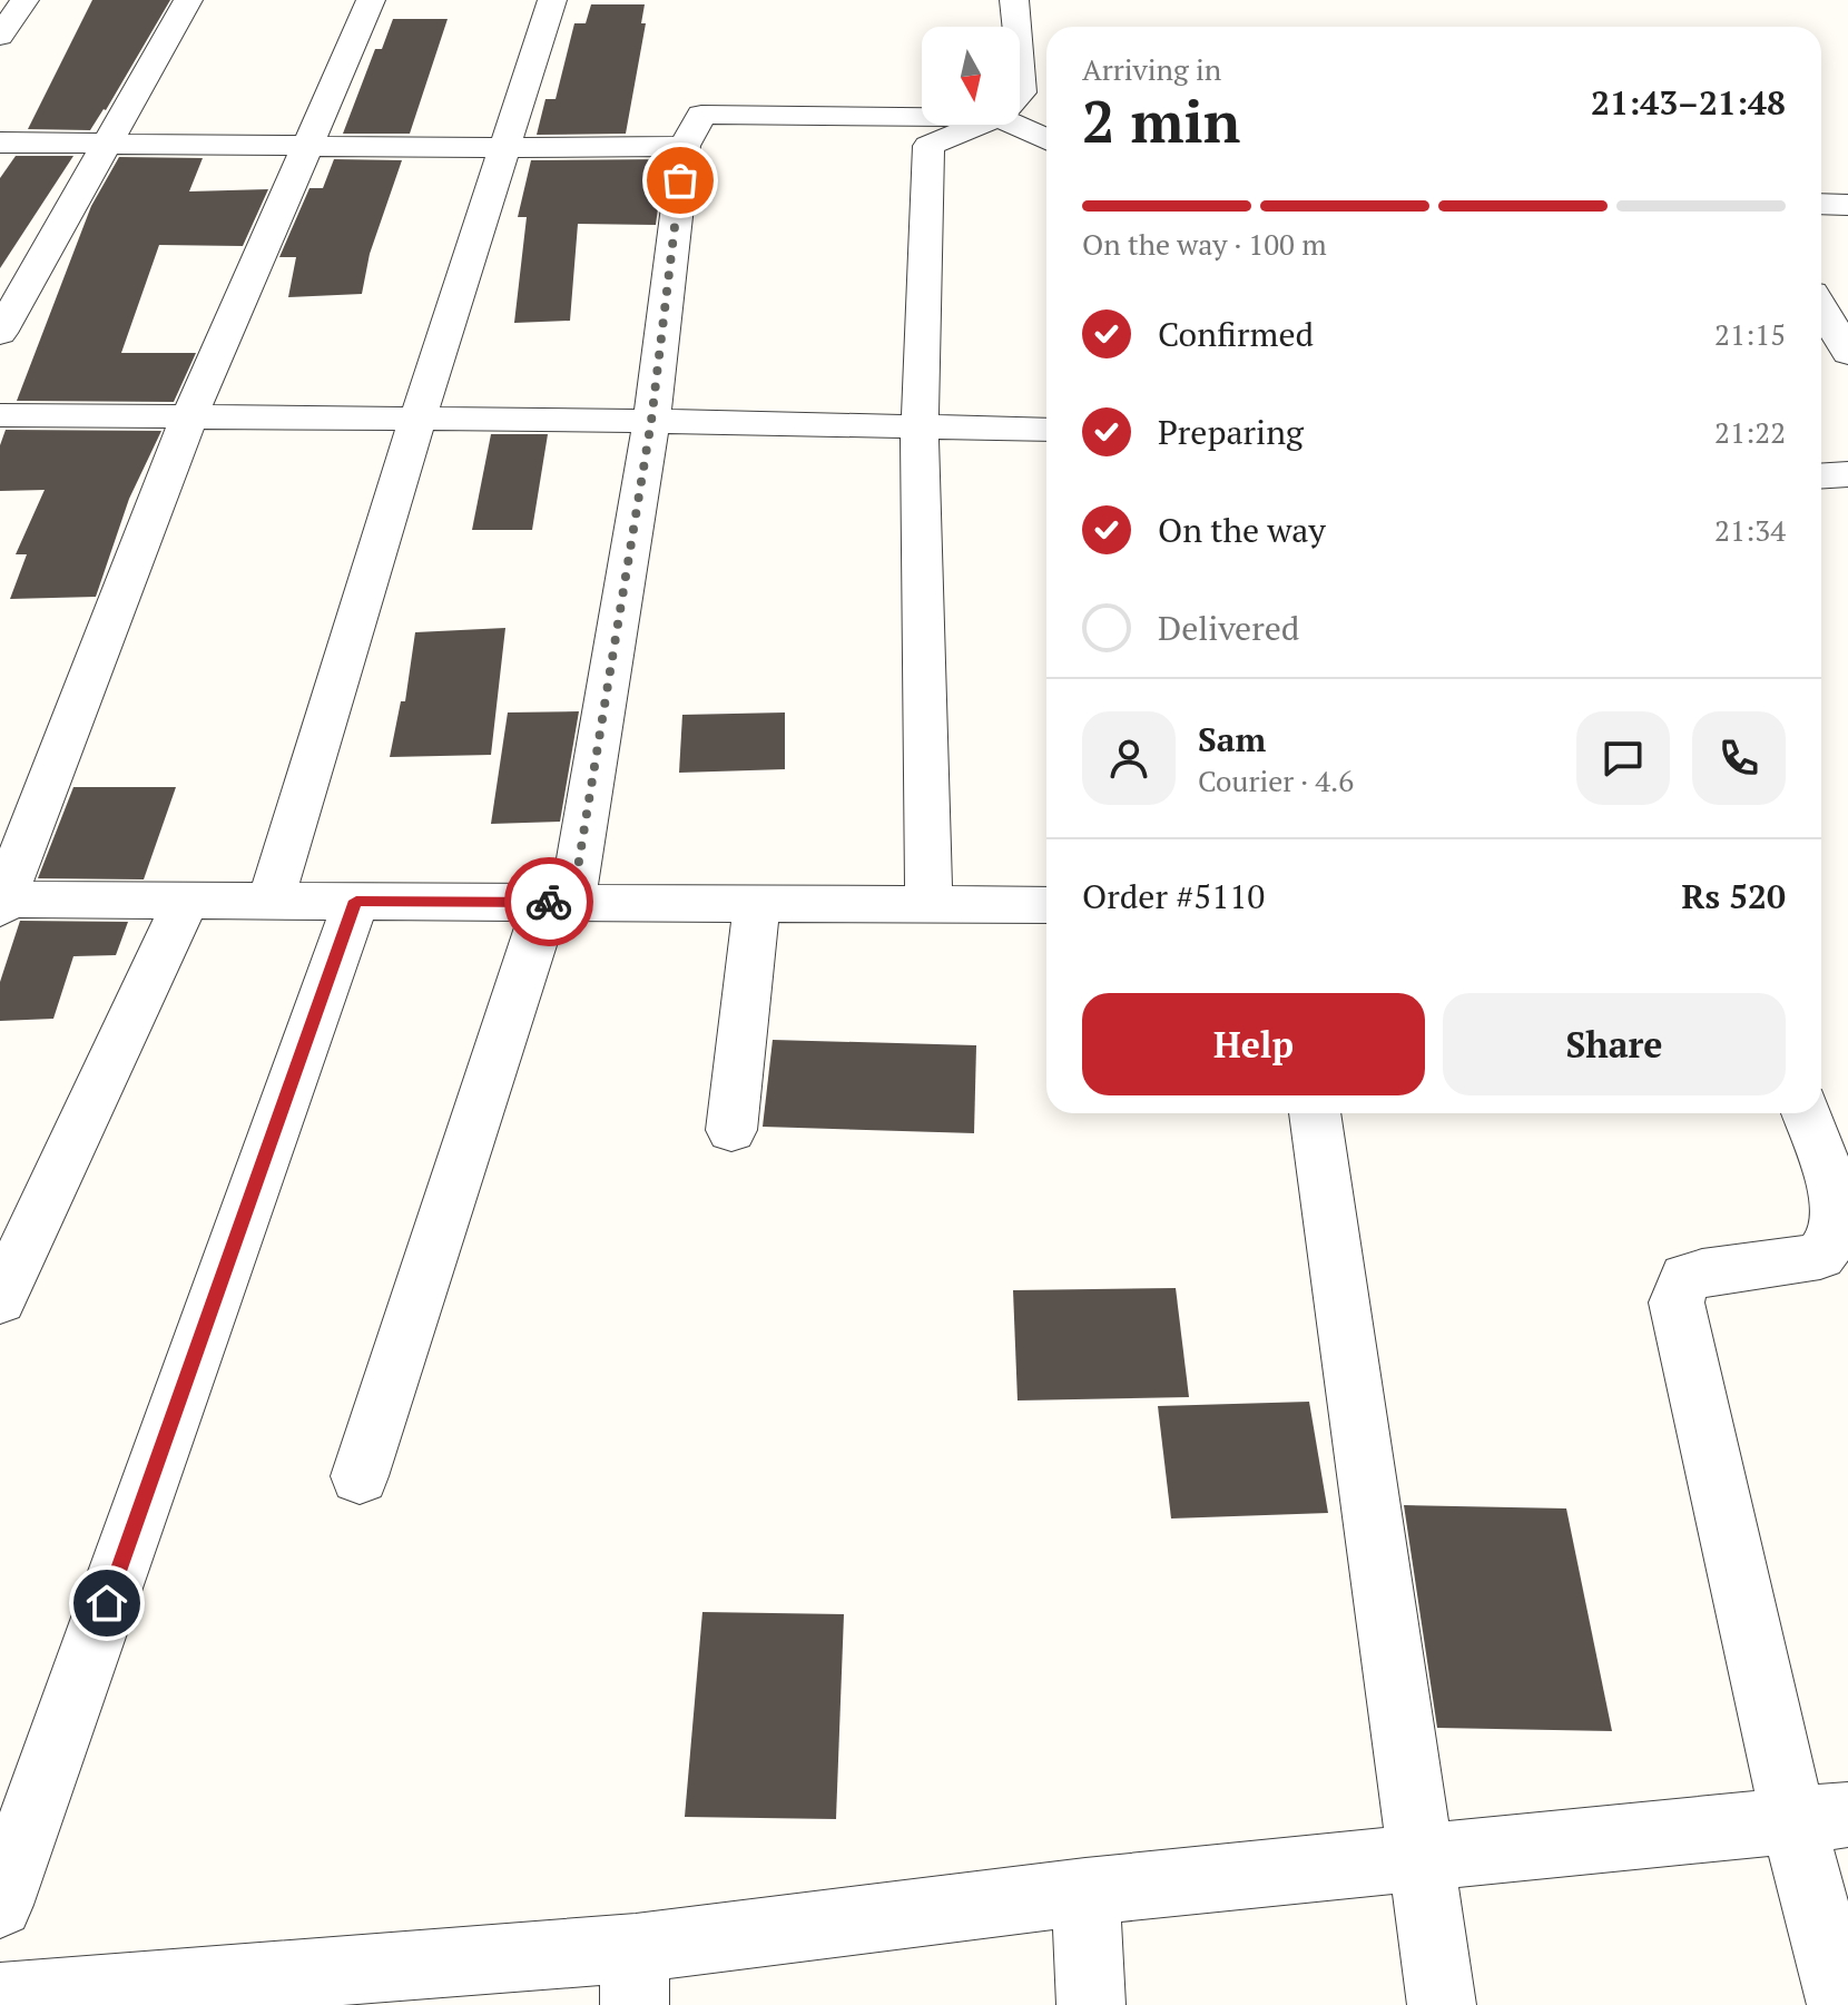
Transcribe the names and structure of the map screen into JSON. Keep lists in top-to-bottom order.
{
  "north": "bottom",
  "page": {
    "heading": ["2 min", "Arriving in", "21:43–21:48"],
    "panel": [
      "Sam",
      "Courier · 4.6",
      "Order #5110",
      "Rs 520"
    ],
    "bar": "On the way · 100 m",
    "list": [
      ["Confirmed", "21:15"],
      ["Preparing", "21:22"],
      ["On the way", "21:34"],
      "Delivered"
    ],
    "buttons": ["Help", "Share"]
  }
}
